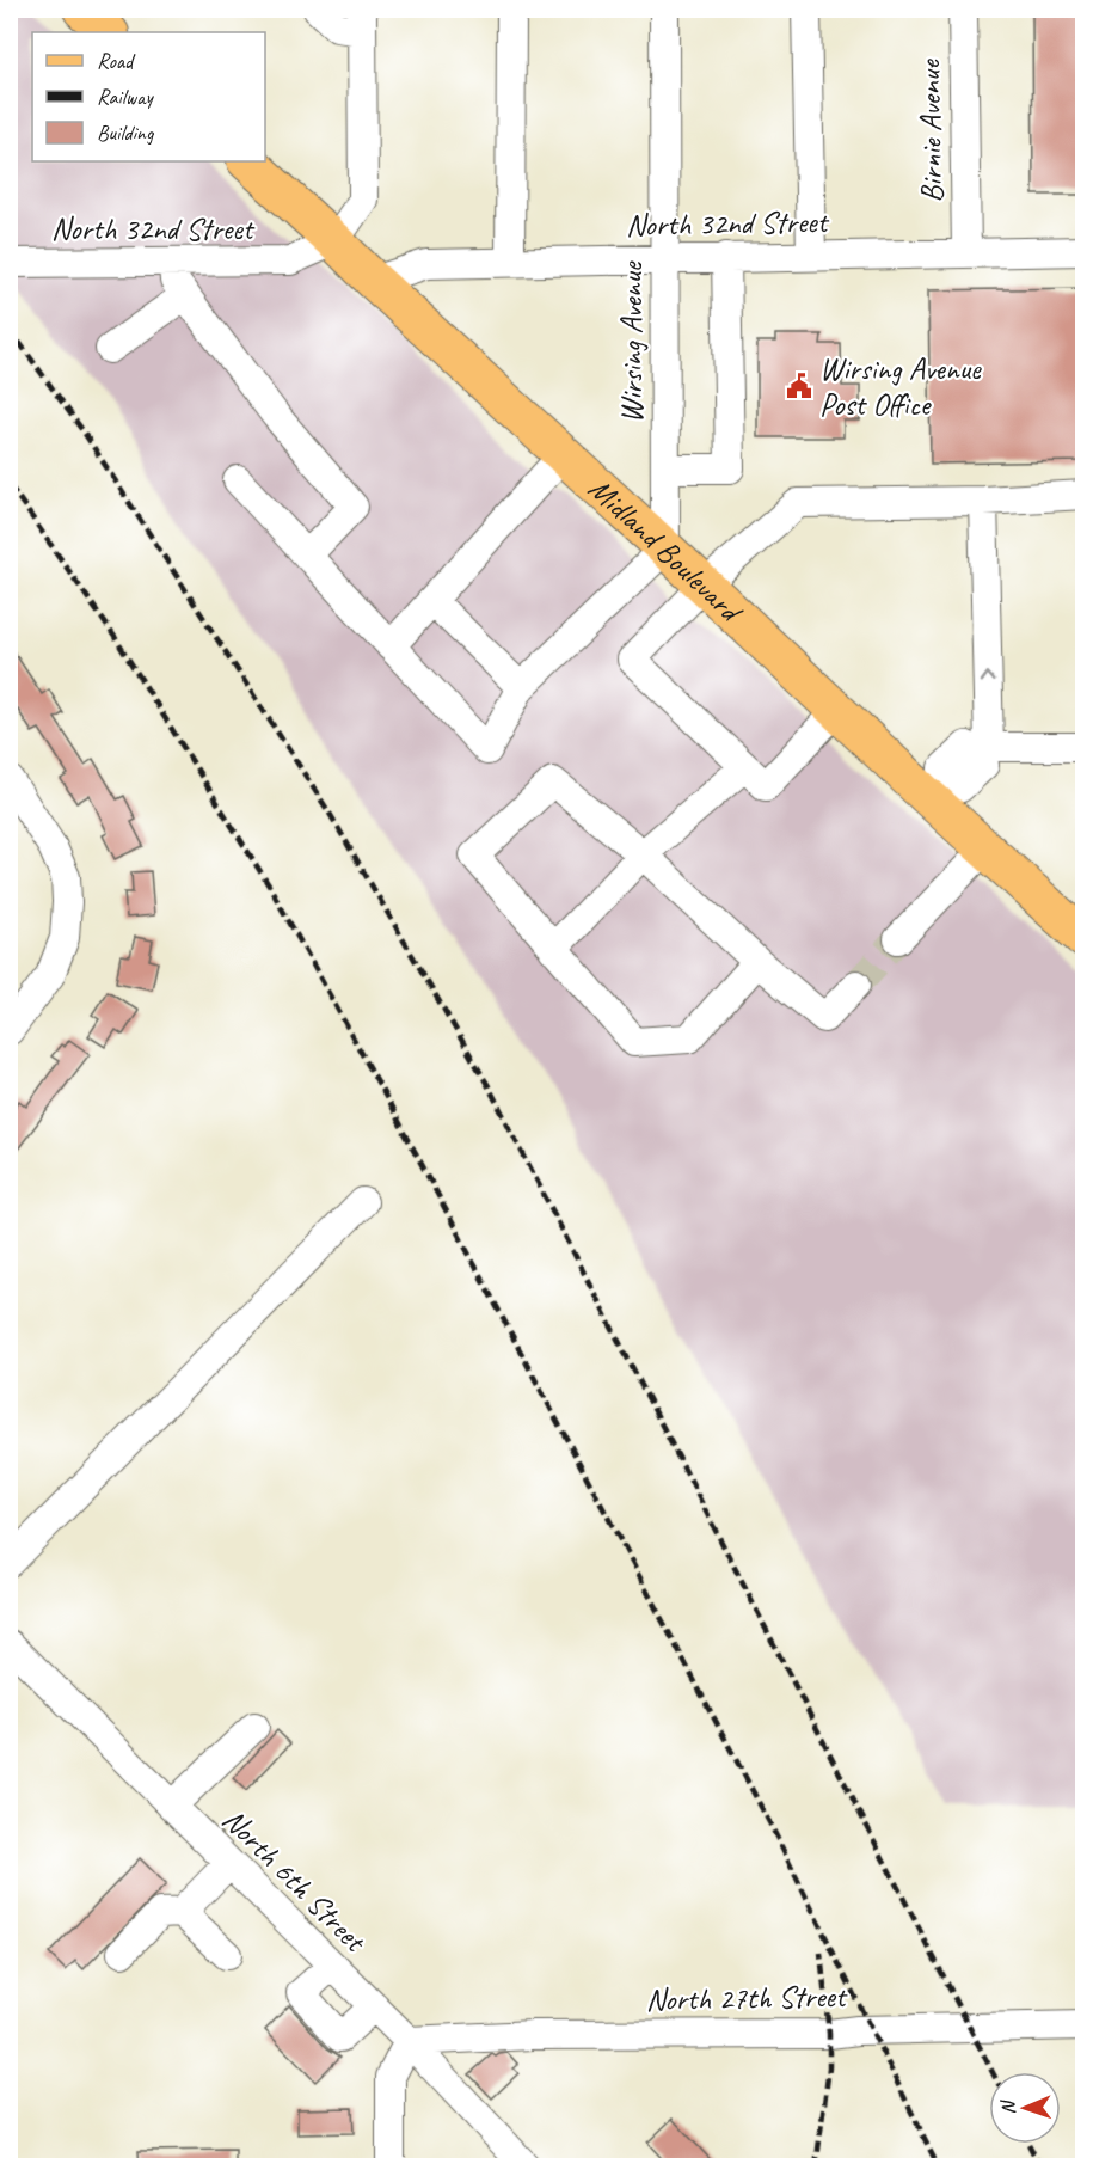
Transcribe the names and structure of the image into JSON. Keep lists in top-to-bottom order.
{
  "streets": {
    "main road": ["Midland Boulevard"],
    "street": [
      "Birnie Avenue",
      "North 32nd Street",
      "Wirsing Avenue",
      "North 6th Street",
      "North 27th Street"
    ]
  },
  "crossings": [
    ["Birnie Avenue", "North 32nd Street"],
    ["North 32nd Street", "Wirsing Avenue"],
    ["North 32nd Street", "Midland Boulevard"],
    ["Wirsing Avenue", "Midland Boulevard"],
    ["North 6th Street", "North 27th Street"]
  ],
  "places": {
    "public building": ["Wirsing Avenue Post Office"]
  },
  "legend": ["Road", "Railway", "Building"],
  "north": "left"
}
